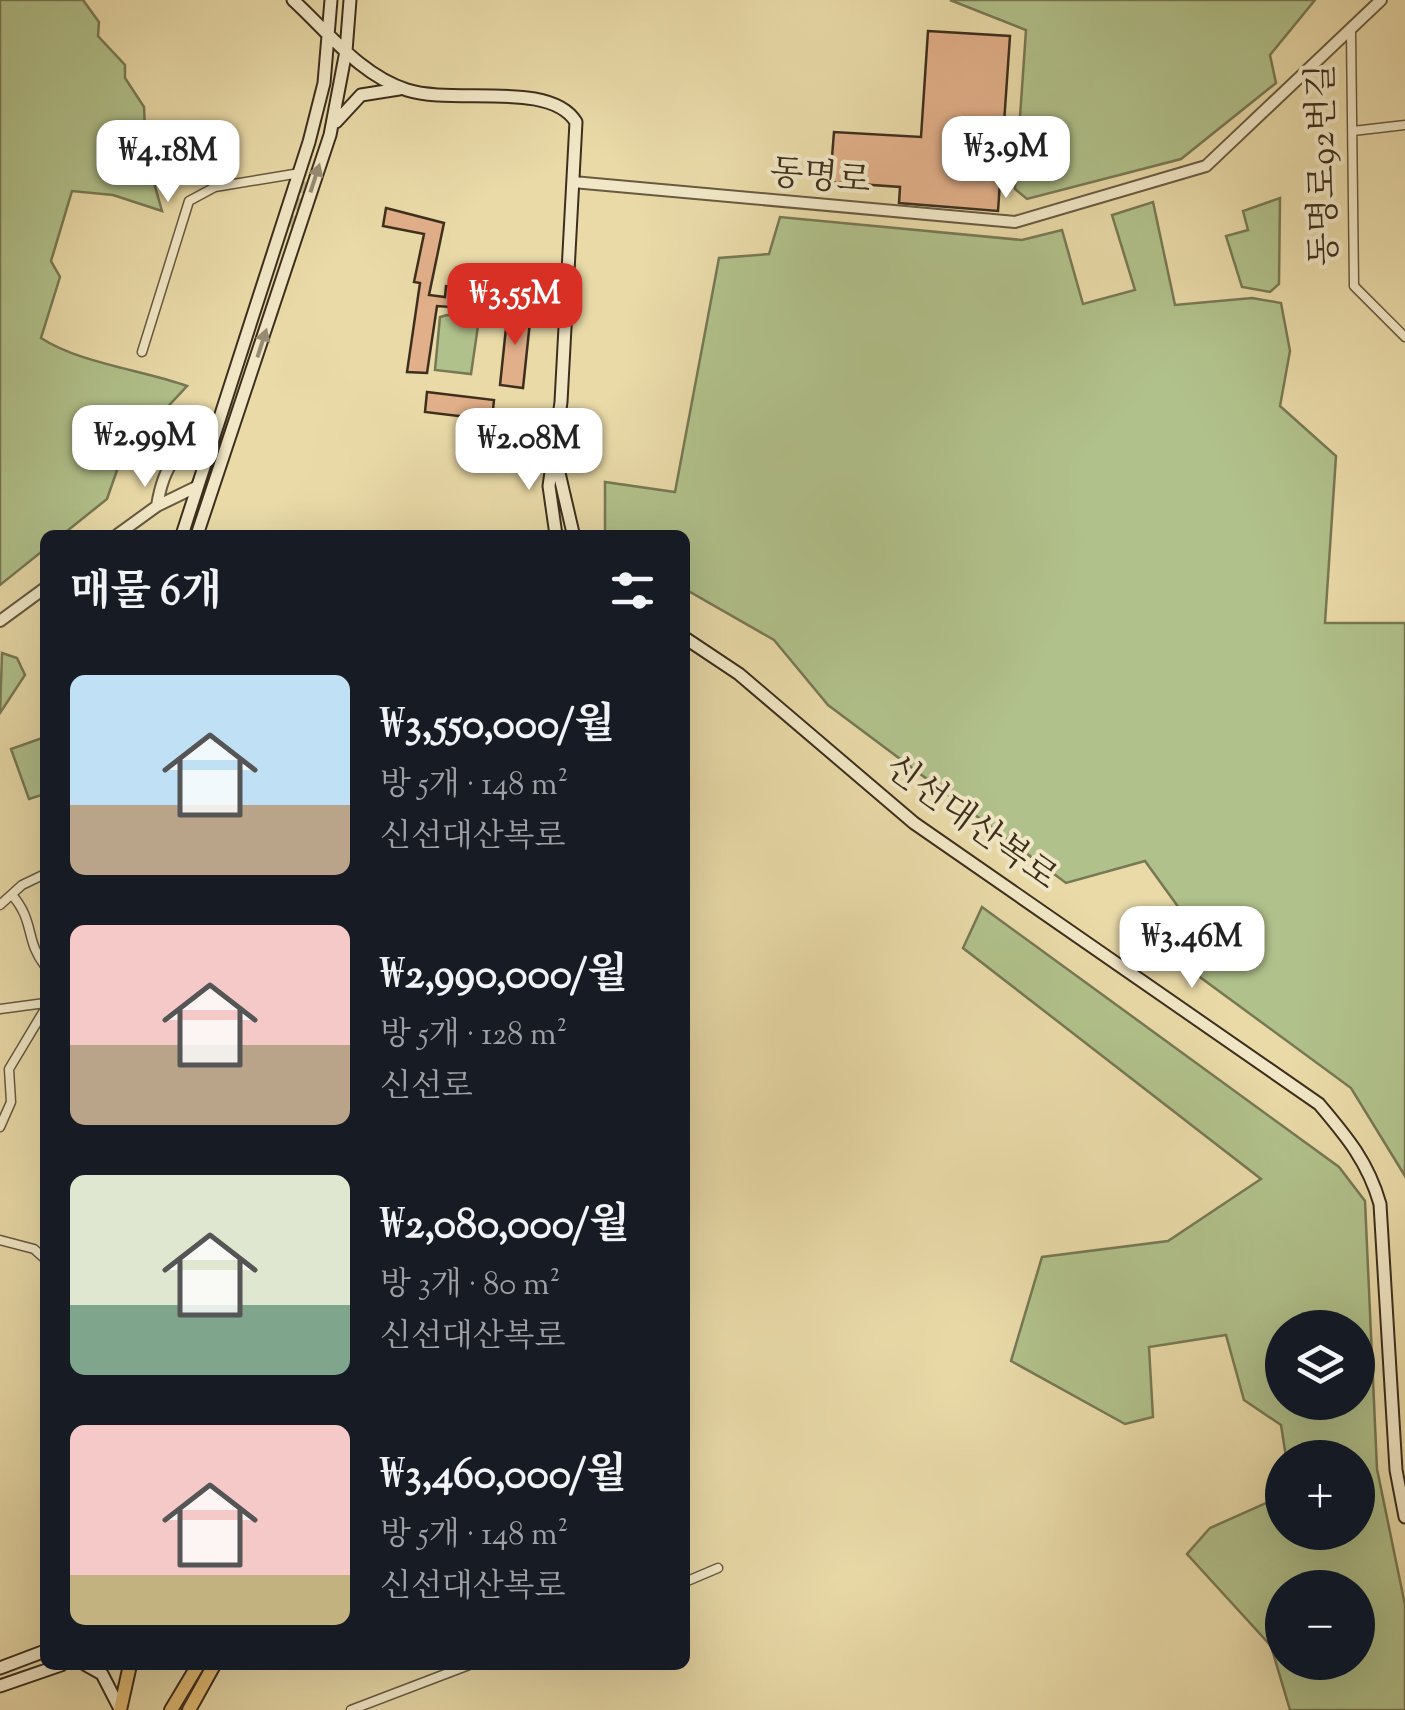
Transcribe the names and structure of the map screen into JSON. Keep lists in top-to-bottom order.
{
  "streets": {
    "main road": ["신선대산복로"],
    "street": ["동명로92번길", "동명로"]
  },
  "crossings": [
    ["동명로92번길", "동명로"]
  ],
  "page": {
    "price": [
      "₩3.9M",
      "₩4.18M",
      "₩3.55M",
      "₩2.99M",
      "₩2.08M",
      "₩3.46M"
    ],
    "heading": "매물 6개",
    "list": [
      {
        "name": "₩3,550,000/월",
        "note": "방 5개 · 148 m² · 신선대산복로"
      },
      {
        "name": "₩2,990,000/월",
        "note": "방 5개 · 128 m² · 신선로"
      },
      {
        "name": "₩2,080,000/월",
        "note": "방 3개 · 80 m² · 신선대산복로"
      },
      {
        "name": "₩3,460,000/월",
        "note": "방 5개 · 148 m² · 신선대산복로"
      }
    ],
    "map_buttons": ["+", "−"]
  }
}
